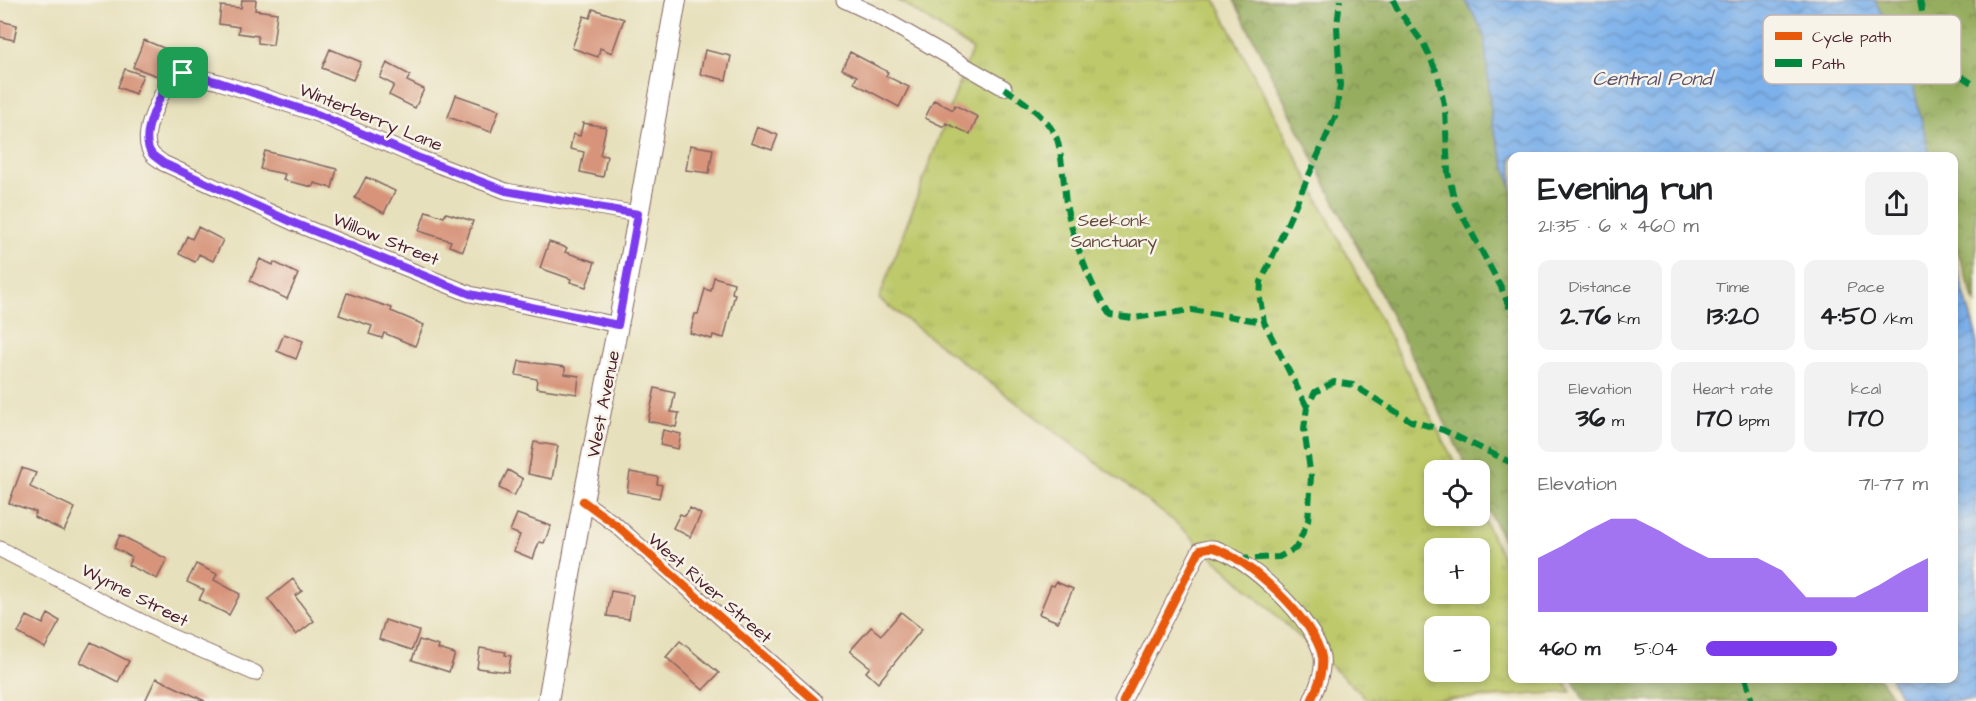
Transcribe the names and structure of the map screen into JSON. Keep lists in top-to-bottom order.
{
  "streets": {
    "street": [
      "Winterberry Lane",
      "Willow Street",
      "West Avenue",
      "West River Street",
      "Wynne Street"
    ]
  },
  "crossings": [
    ["Winterberry Lane", "Willow Street"],
    ["Winterberry Lane", "West Avenue"],
    ["Willow Street", "West Avenue"],
    ["West Avenue", "West River Street"]
  ],
  "water": ["Central Pond"],
  "parks": ["Seekonk Sanctuary"],
  "legend": ["Cycle path", "Path"],
  "page": {
    "heading": ["Evening run", "21:35 · 6 × 460 m"],
    "stats": [
      ["Distance", "2.76 km"],
      ["Time", "13:20"],
      ["Pace", "4:50 /km"],
      ["Elevation", "36 m"],
      ["Heart rate", "170 bpm"],
      ["kcal", "170"]
    ],
    "chart": ["Elevation", "71–77 m"],
    "map_buttons": ["+", "−"],
    "list": [
      {
        "name": "460 m",
        "note": "5:04"
      }
    ]
  }
}
